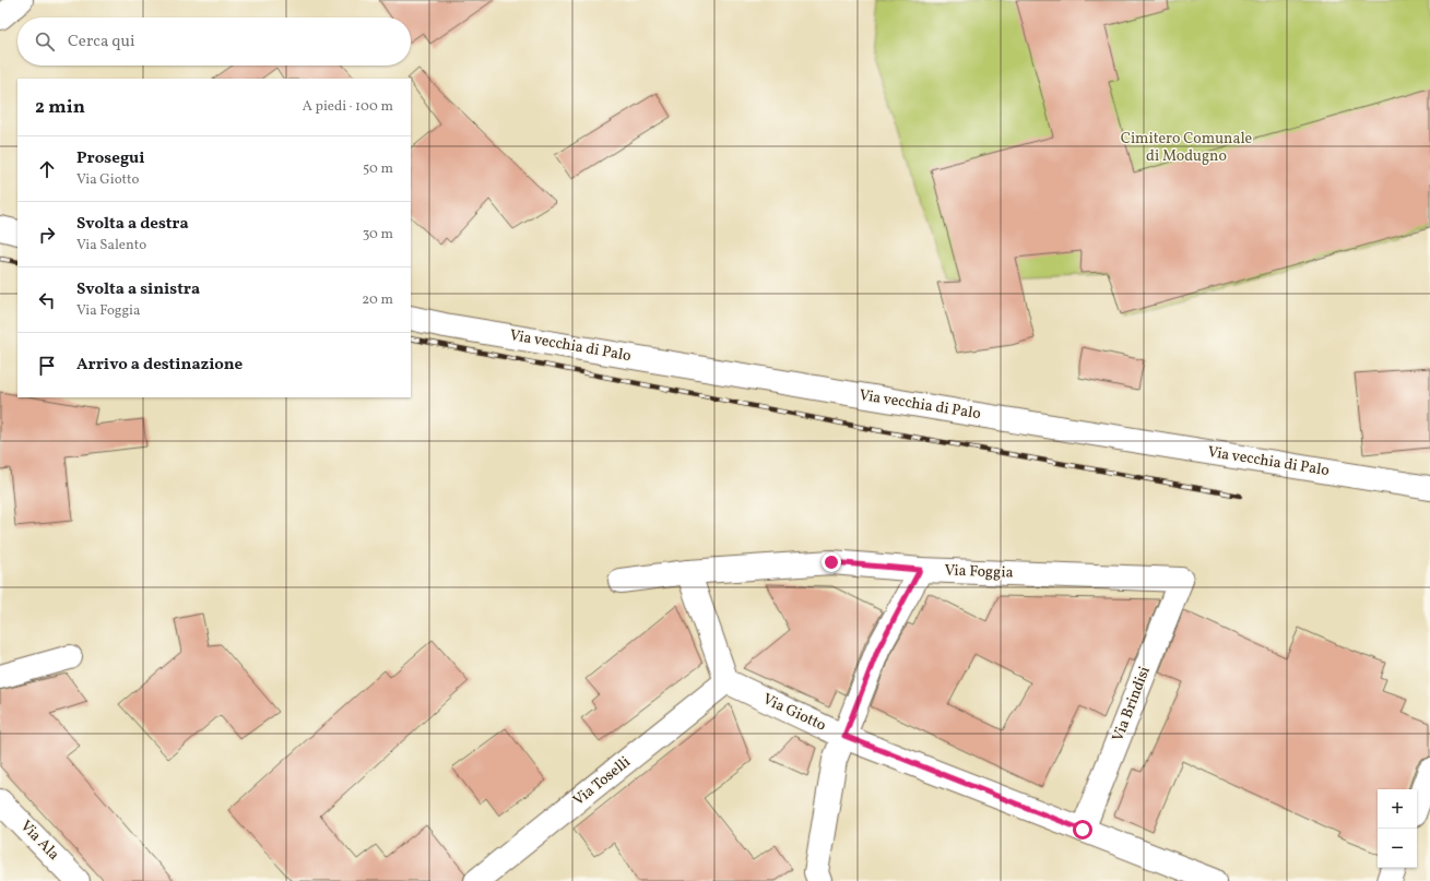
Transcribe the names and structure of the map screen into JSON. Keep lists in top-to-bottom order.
{
  "streets": {
    "street": [
      "Via vecchia di Palo",
      "Via Foggia",
      "Via Brindisi",
      "Via Giotto",
      "Via Toselli",
      "Via Ala"
    ]
  },
  "crossings": [
    ["Via Foggia", "Via Brindisi"],
    ["Via Brindisi", "Via Giotto"],
    ["Via Giotto", "Via Toselli"]
  ],
  "parks": ["Cimitero Comunale di Modugno"],
  "page": {
    "search": "Cerca qui",
    "heading": ["2 min", "A piedi · 100 m"],
    "list": [
      ["Prosegui", "Via Giotto", "50 m"],
      ["Svolta a destra", "Via Salento", "30 m"],
      ["Svolta a sinistra", "Via Foggia", "20 m"],
      "Arrivo a destinazione"
    ],
    "map_buttons": ["+", "−"]
  }
}
